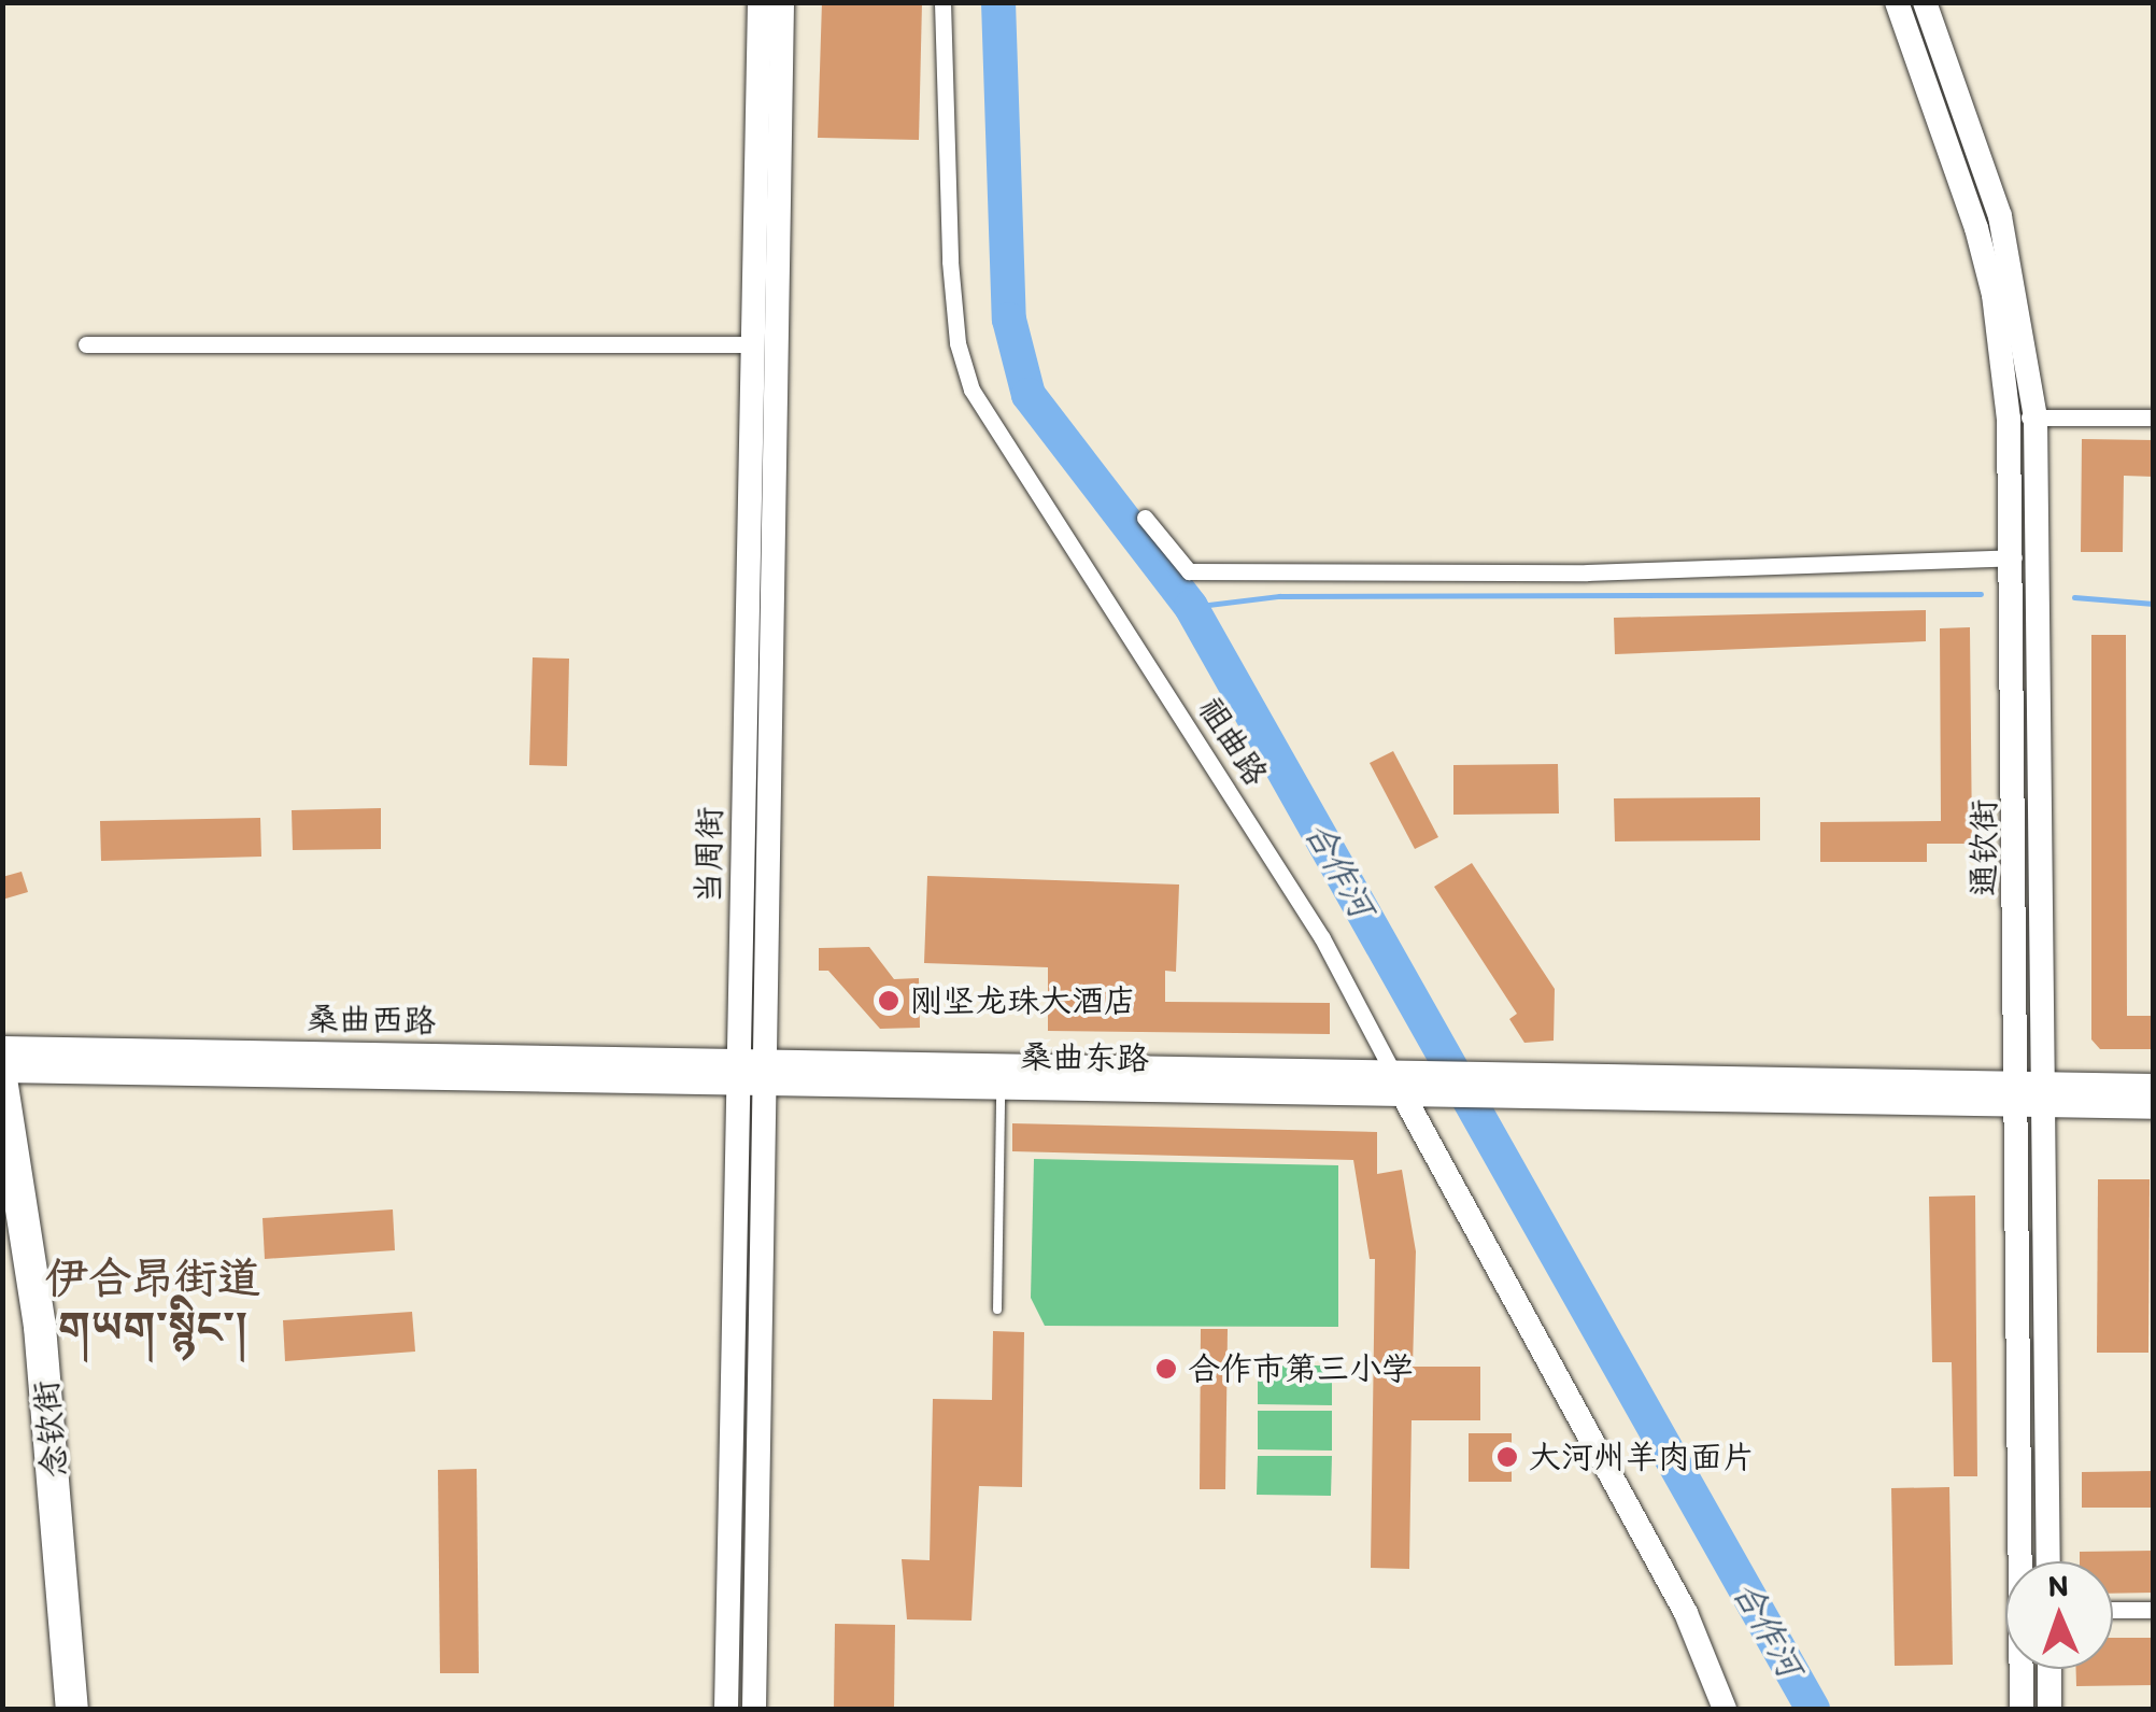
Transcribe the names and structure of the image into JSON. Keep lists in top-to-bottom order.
{
  "streets": {
    "highway": ["念钦街"],
    "main road": [
      "祖曲路",
      "通钦街",
      "当周街",
      "桑曲西路",
      "桑曲东路"
    ]
  },
  "crossings": [
    ["祖曲路", "桑曲东路"],
    ["当周街", "桑曲西路"],
    ["当周街", "桑曲东路"],
    ["桑曲西路", "桑曲东路"]
  ],
  "districts": ["伊合昂街道 གཡག་སྙིང༌།"],
  "water": ["合作河"],
  "places": ["刚坚龙珠大酒店", "合作市第三小学", "大河州羊肉面片"],
  "north": "top"
}
